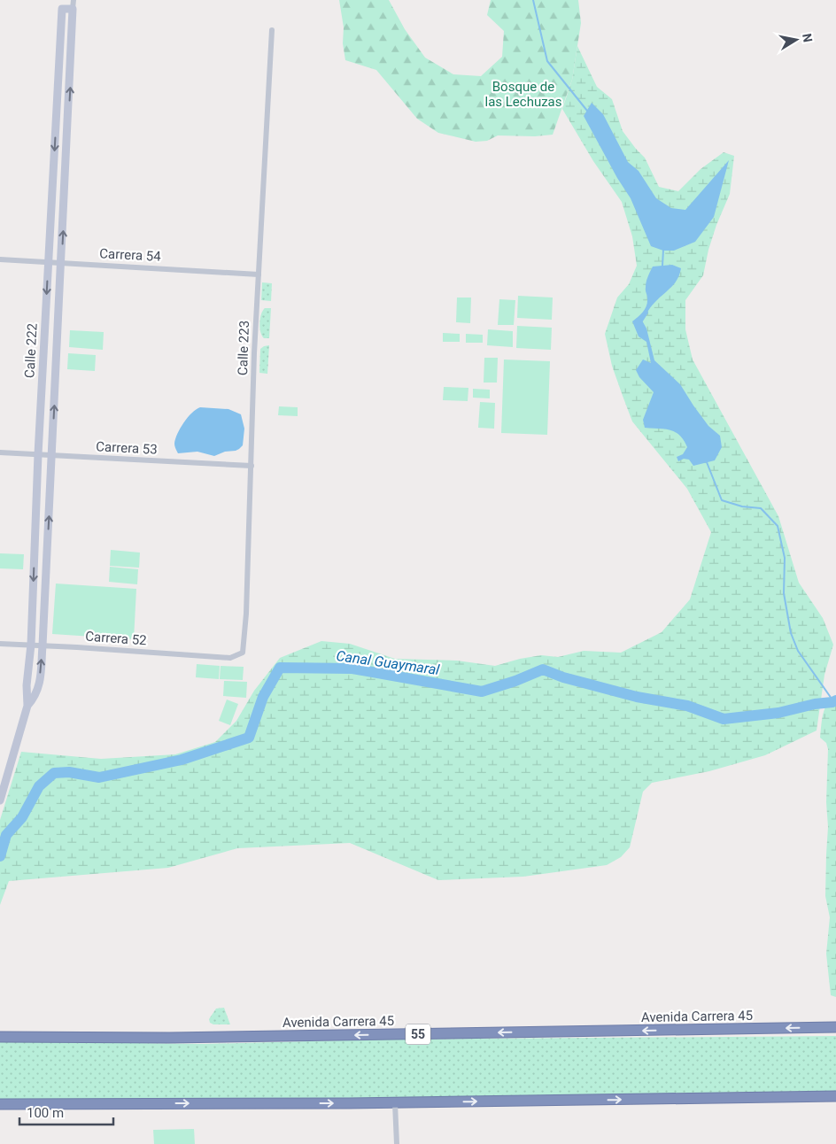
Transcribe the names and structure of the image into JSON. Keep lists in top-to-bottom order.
{
  "streets": {
    "highway": ["Avenida Carrera 45", "55"],
    "street": [
      "Carrera 54",
      "Calle 223",
      "Calle 222",
      "Carrera 53",
      "Carrera 52"
    ]
  },
  "crossings": [
    ["Carrera 54", "Calle 223"],
    ["Carrera 54", "Calle 222"],
    ["Calle 223", "Carrera 53"],
    ["Calle 223", "Carrera 52"],
    ["Calle 222", "Carrera 53"],
    ["Calle 222", "Carrera 52"]
  ],
  "water": ["Canal Guaymaral"],
  "parks": ["Bosque de las Lechuzas"],
  "scale_bar": "100 m",
  "north": "right"
}
